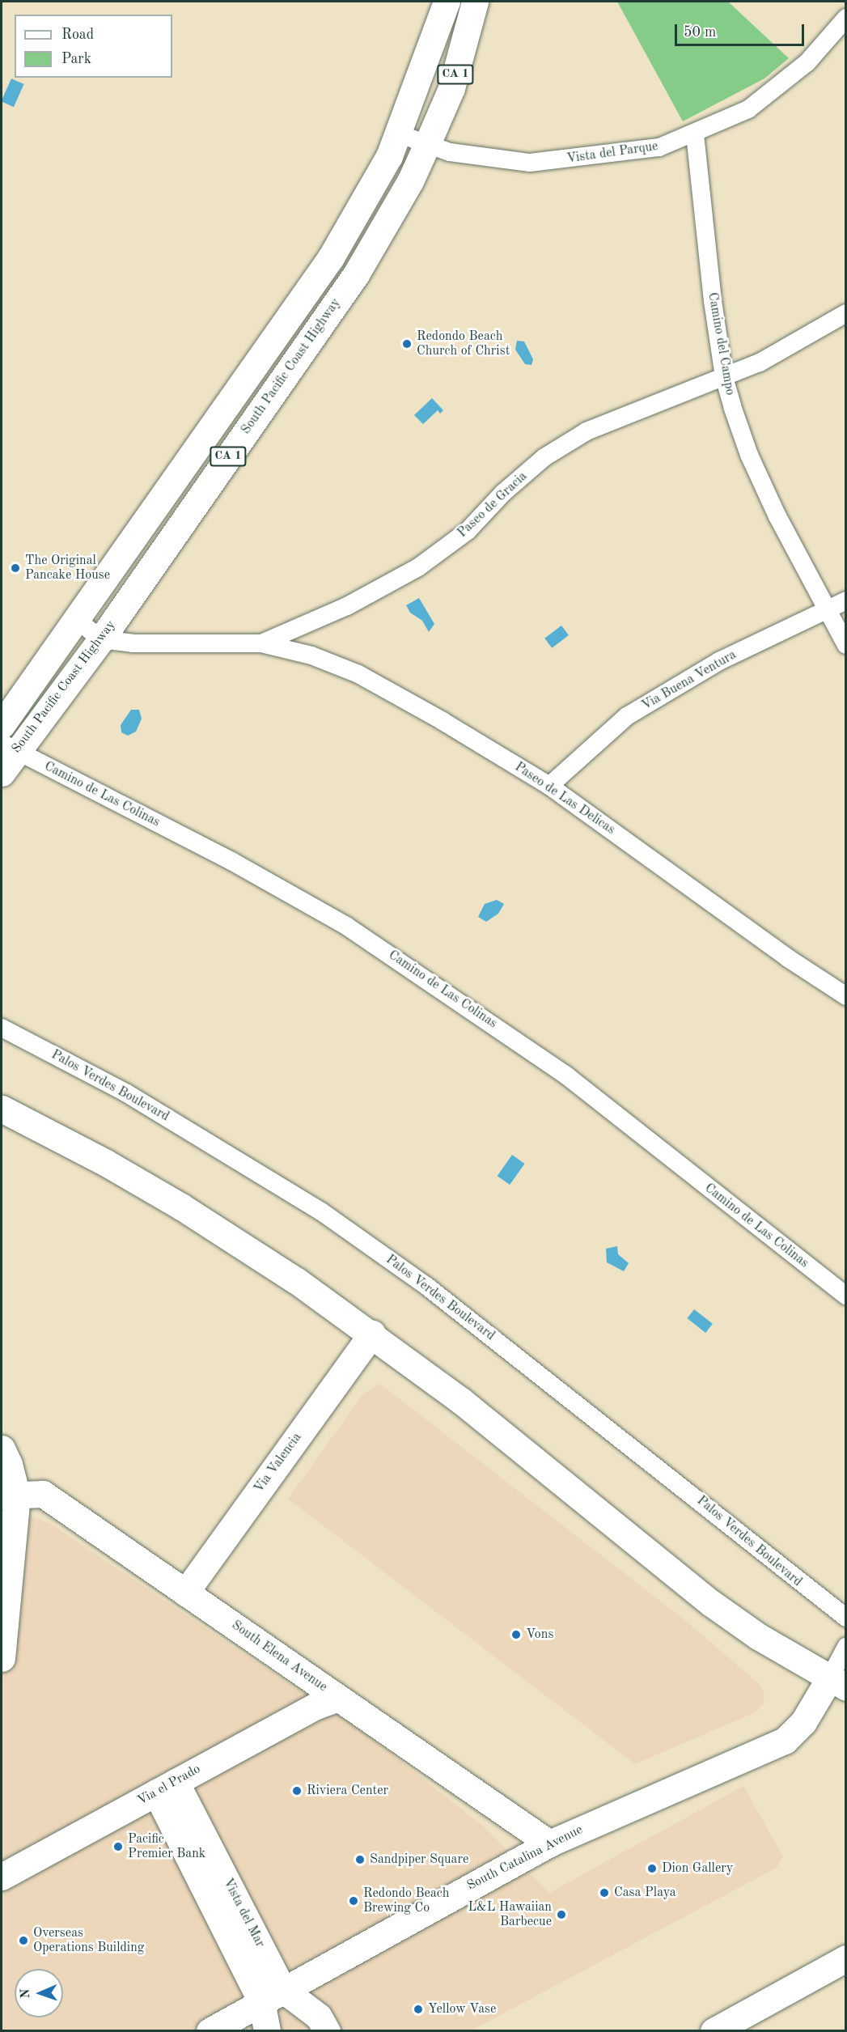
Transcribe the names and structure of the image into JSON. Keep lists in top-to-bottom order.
{
  "streets": {
    "main road": [
      "CA 1",
      "South Pacific Coast Highway",
      "Via Valencia",
      "South Elena Avenue",
      "Via el Prado",
      "South Catalina Avenue",
      "Vista del Mar"
    ],
    "street": [
      "Vista del Parque",
      "Camino del Campo",
      "Paseo de Gracia",
      "Via Buena Ventura",
      "Camino de Las Colinas",
      "Paseo de Las Delicas",
      "Palos Verdes Boulevard"
    ]
  },
  "crossings": [
    ["Vista del Parque", "Camino del Campo"],
    ["Vista del Parque", "South Pacific Coast Highway"],
    ["Camino del Campo", "Paseo de Gracia"],
    ["Camino del Campo", "Via Buena Ventura"],
    ["South Pacific Coast Highway", "Paseo de Gracia"],
    ["South Pacific Coast Highway", "Camino de Las Colinas"],
    ["Paseo de Gracia", "Paseo de Las Delicas"],
    ["Via Buena Ventura", "Paseo de Las Delicas"],
    ["Via Valencia", "South Elena Avenue"],
    ["South Elena Avenue", "Via el Prado"],
    ["South Elena Avenue", "South Catalina Avenue"],
    ["Via el Prado", "Vista del Mar"],
    ["South Catalina Avenue", "Vista del Mar"]
  ],
  "places": [
    "Redondo Beach Church of Christ",
    "The Original Pancake House",
    "Vons",
    "Riviera Center",
    "Pacific Premier Bank",
    "Sandpiper Square",
    "Dion Gallery",
    "Casa Playa",
    "Redondo Beach Brewing Co",
    "L&L Hawaiian Barbecue",
    "Overseas Operations Building",
    "Yellow Vase"
  ],
  "legend": ["Road", "Park"],
  "scale_bar": "50 m",
  "north": "left"
}
